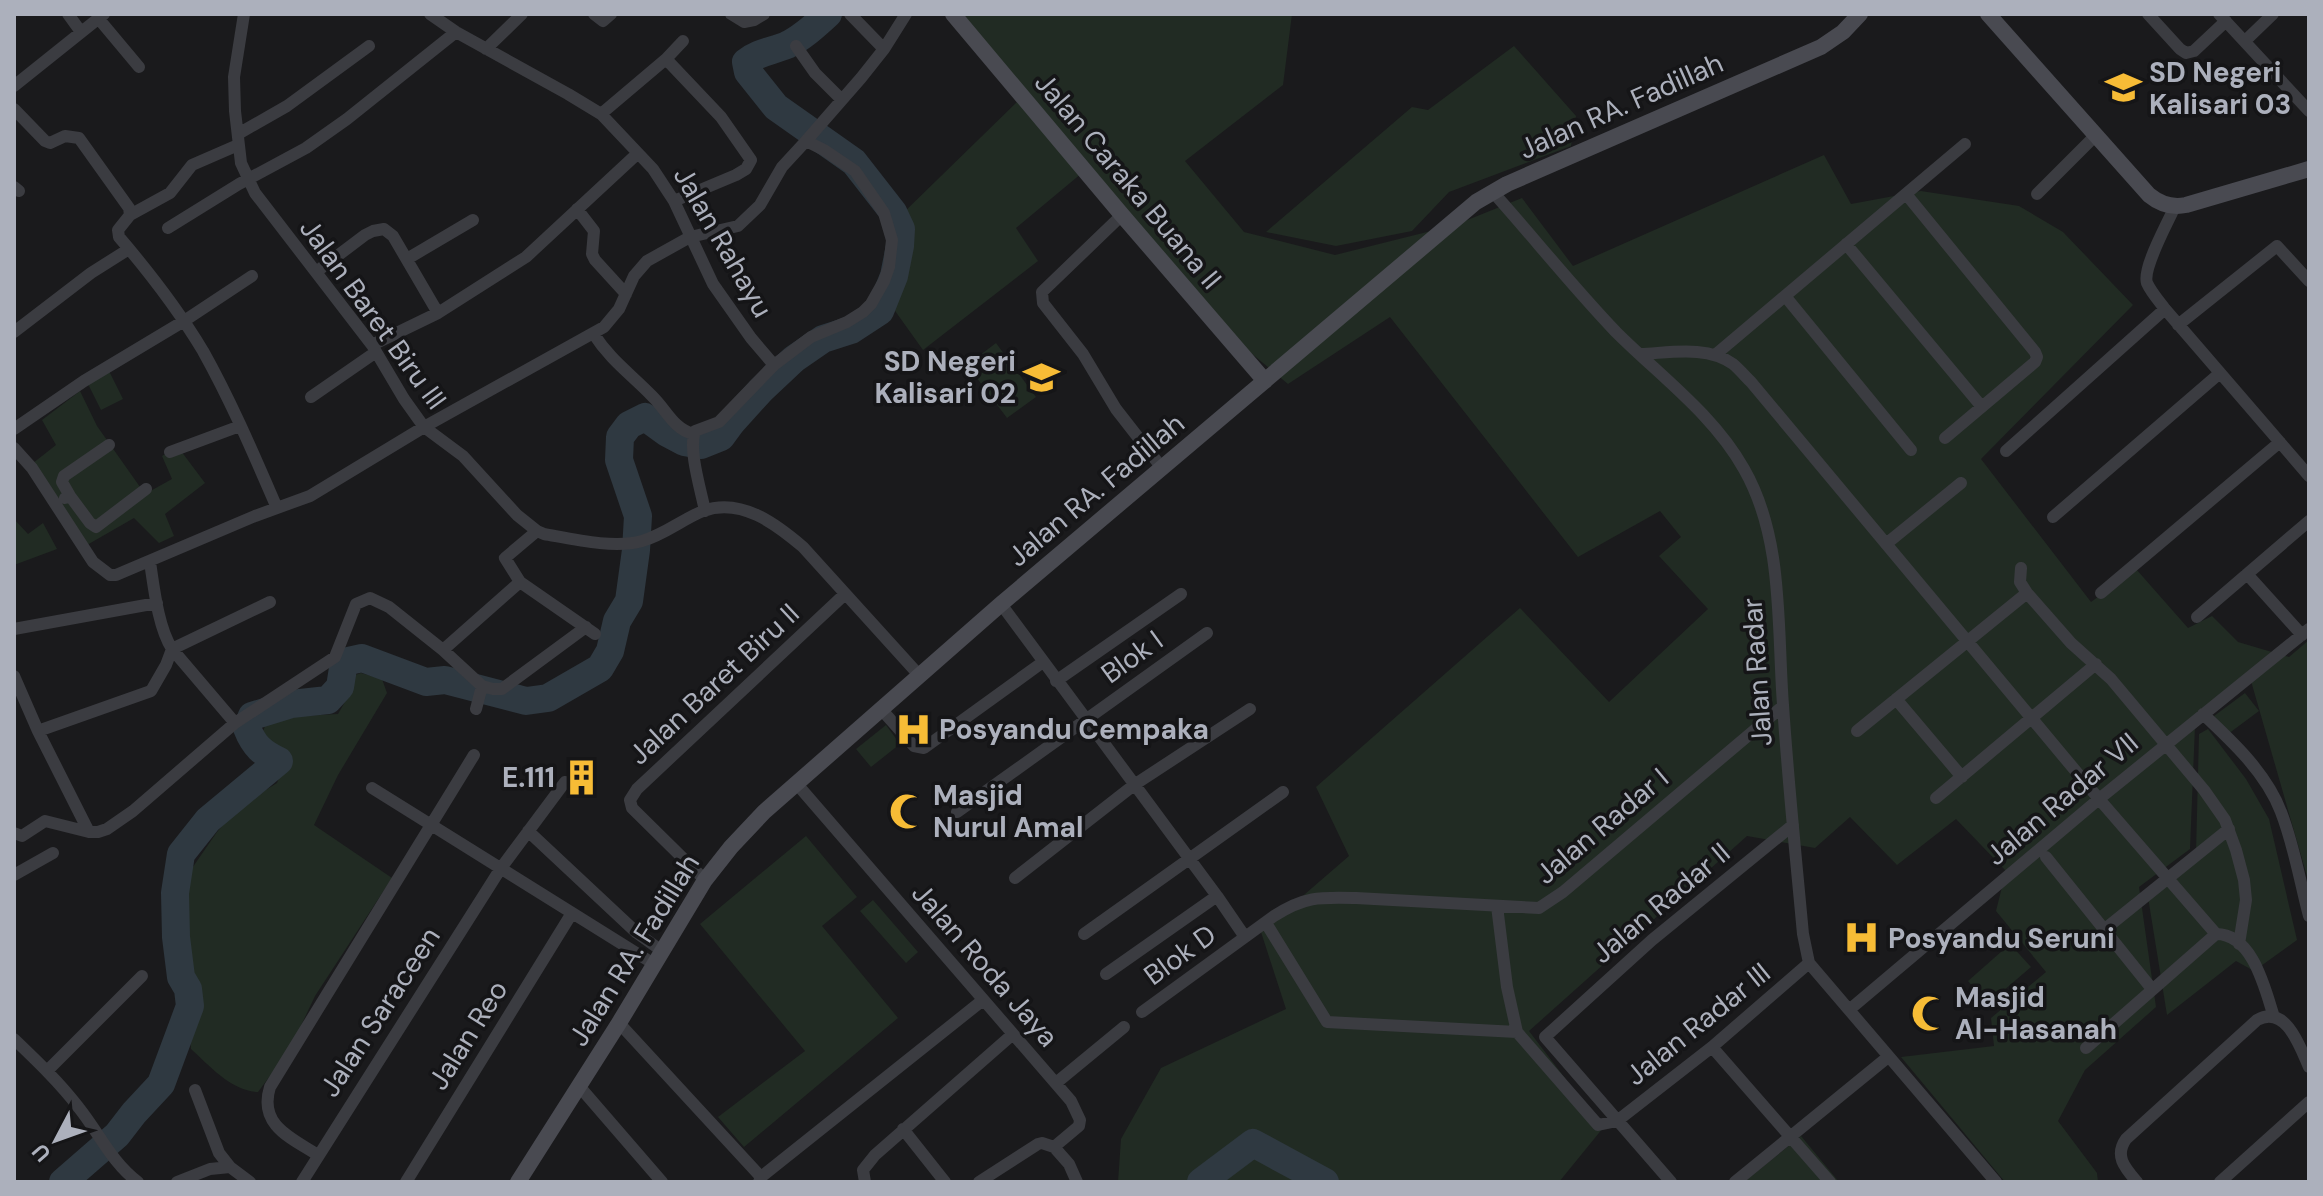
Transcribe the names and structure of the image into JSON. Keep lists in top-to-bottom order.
{
  "streets": {
    "main road": ["Jalan RA. Fadillah", "Jalan Caraka Buana II"],
    "street": [
      "Jalan Rahayu",
      "Jalan Baret Biru III",
      "Blok I",
      "Jalan Radar",
      "Jalan Baret Biru II",
      "Jalan Radar VII",
      "Jalan Radar I",
      "Jalan Radar II",
      "Blok D",
      "Jalan Roda Jaya",
      "Jalan Saraceen",
      "Jalan Radar III",
      "Jalan Reo"
    ]
  },
  "crossings": [
    ["Jalan RA. Fadillah", "Jalan Caraka Buana II"],
    ["Jalan RA. Fadillah", "Jalan Baret Biru III"],
    ["Jalan RA. Fadillah", "Jalan Radar"],
    ["Jalan RA. Fadillah", "Jalan Baret Biru II"],
    ["Jalan RA. Fadillah", "Jalan Roda Jaya"],
    ["Jalan Baret Biru III", "Jalan Baret Biru II"],
    ["Jalan Radar", "Jalan Radar I"],
    ["Jalan Radar", "Jalan Radar II"],
    ["Jalan Radar", "Jalan Radar III"],
    ["Jalan Radar I", "Blok D"],
    ["Jalan Radar II", "Jalan Radar III"]
  ],
  "places": {
    "school or university": ["SD Negeri Kalisari 03", "SD Negeri Kalisari 02"],
    "hospital": ["Posyandu Cempaka", "Posyandu Seruni"],
    "building": ["E.111"],
    "mosque": ["Masjid Nurul Amal", "Masjid Al-Hasanah"]
  },
  "north": "bottom left"
}
